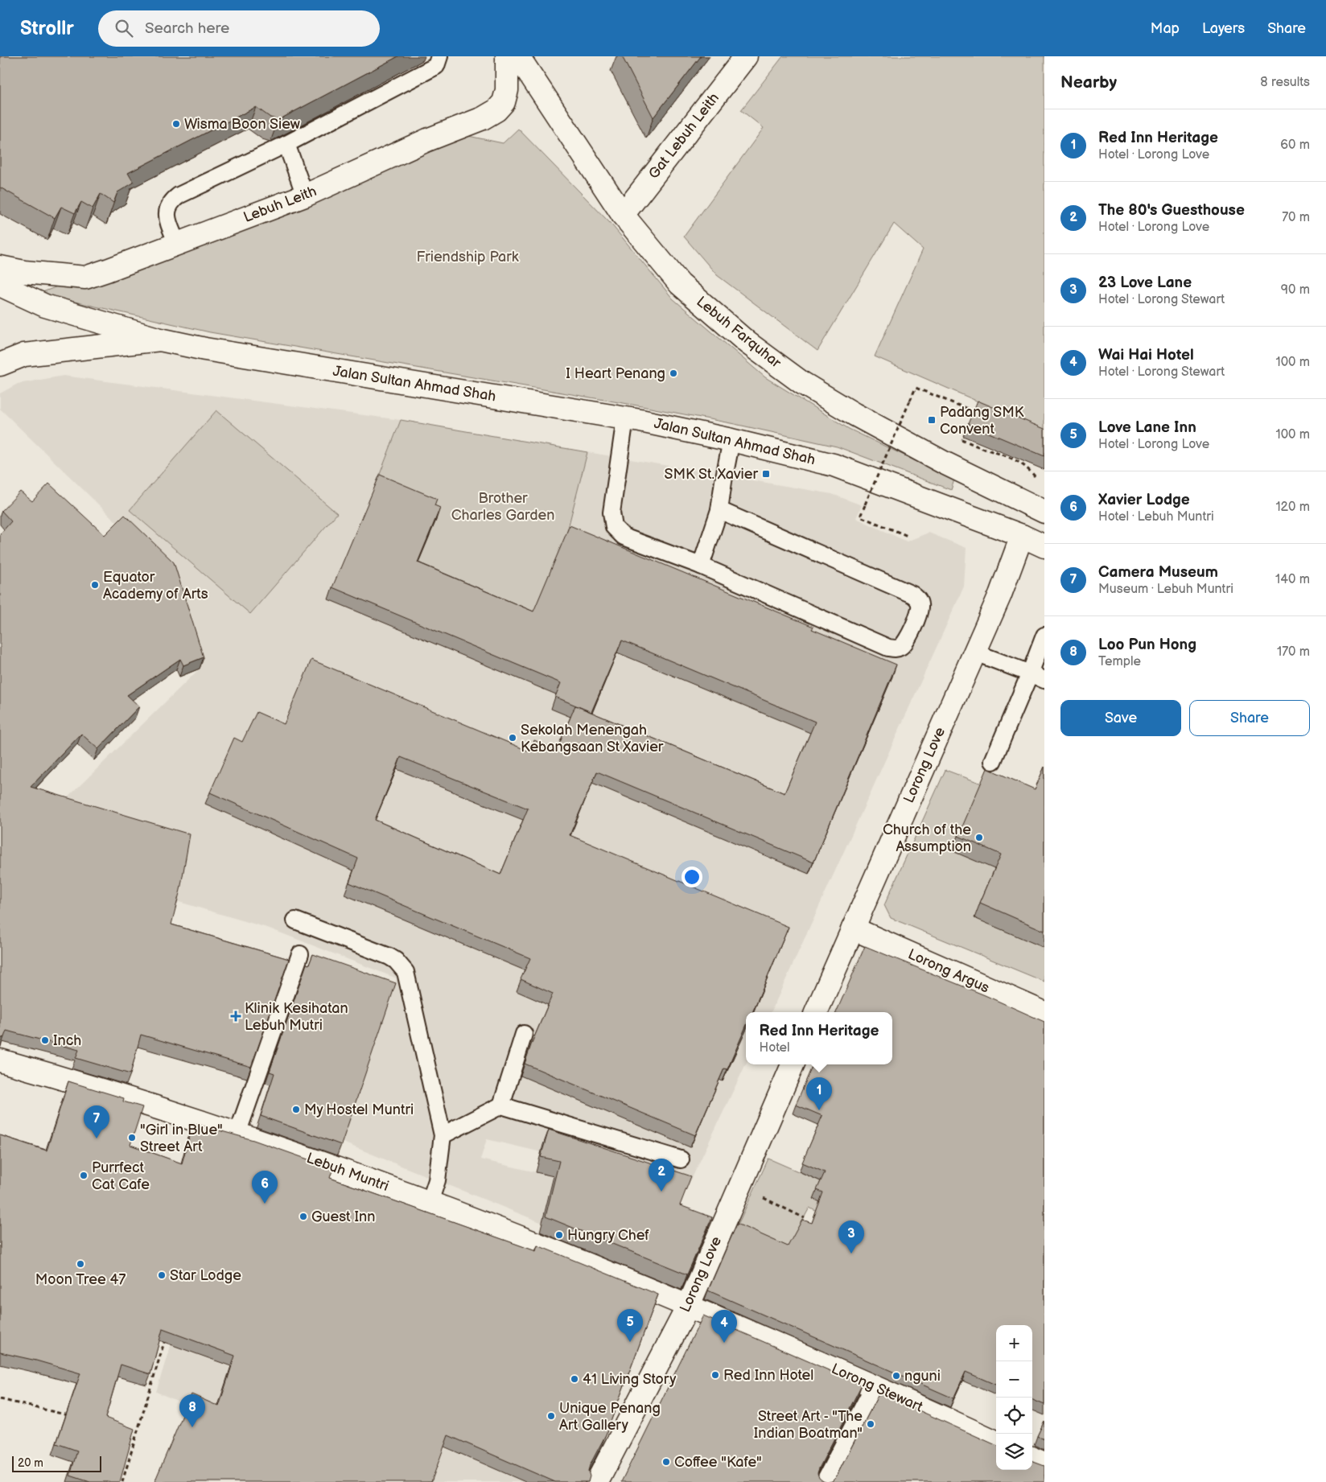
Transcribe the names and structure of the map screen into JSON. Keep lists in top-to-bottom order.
{
  "streets": {
    "street": [
      "Gat Lebuh Leith",
      "Lebuh Leith",
      "Lebuh Farquhar",
      "Jalan Sultan Ahmad Shah",
      "Lorong Love",
      "Lorong Argus",
      "Lebuh Muntri",
      "Lorong Stewart"
    ]
  },
  "crossings": [
    ["Gat Lebuh Leith", "Lebuh Farquhar"],
    ["Jalan Sultan Ahmad Shah", "Lorong Love"],
    ["Lorong Love", "Lorong Argus"],
    ["Lorong Love", "Lebuh Muntri"],
    ["Lorong Love", "Lorong Stewart"],
    ["Lebuh Muntri", "Lorong Stewart"]
  ],
  "parks": ["Friendship Park", "Brother Charles Garden"],
  "places": {
    "other": [
      "Wisma Boon Siew",
      "I Heart Penang",
      "Equator Academy of Arts",
      "Sekolah Menengah Kebangsaan St Xavier",
      "Church of the Assumption",
      "Inch",
      "My Hostel Muntri",
      "\"Girl in Blue\" Street Art",
      "Purrfect Cat Cafe",
      "Guest Inn",
      "Hungry Chef",
      "Moon Tree 47",
      "Star Lodge",
      "Red Inn Hotel",
      "nguni",
      "41 Living Story",
      "Unique Penang Art Gallery",
      "Street Art - \"The Indian Boatman\"",
      "Coffee \"Kafe\""
    ],
    "transit": ["Padang SMK Convent", "SMK St. Xavier"],
    "health": ["Klinik Kesihatan Lebuh Mutri"]
  },
  "scale_bar": "20 m",
  "page": {
    "header": "Strollr",
    "search": "Search here",
    "nav": ["Map", "Layers", "Share"],
    "heading": ["Nearby", "8 results"],
    "list": [
      {
        "mark": "1",
        "name": "Red Inn Heritage",
        "note": "Hotel · Lorong Love",
        "value": "60 m"
      },
      {
        "mark": "2",
        "name": "The 80's Guesthouse",
        "note": "Hotel · Lorong Love",
        "value": "70 m"
      },
      {
        "mark": "3",
        "name": "23 Love Lane",
        "note": "Hotel · Lorong Stewart",
        "value": "90 m"
      },
      {
        "mark": "4",
        "name": "Wai Hai Hotel",
        "note": "Hotel · Lorong Stewart",
        "value": "100 m"
      },
      {
        "mark": "5",
        "name": "Love Lane Inn",
        "note": "Hotel · Lorong Love",
        "value": "100 m"
      },
      {
        "mark": "6",
        "name": "Xavier Lodge",
        "note": "Hotel · Lebuh Muntri",
        "value": "120 m"
      },
      {
        "mark": "7",
        "name": "Camera Museum",
        "note": "Museum · Lebuh Muntri",
        "value": "140 m"
      },
      {
        "mark": "8",
        "name": "Loo Pun Hong",
        "note": "Temple",
        "value": "170 m"
      }
    ],
    "buttons": ["Save", "Share"],
    "popup": ["Red Inn Heritage", "Hotel"],
    "pins": [
      "1",
      "7",
      "2",
      "6",
      "3",
      "5",
      "4",
      "8"
    ],
    "map_buttons": ["+", "−"],
    "scale": "20 m"
  }
}
